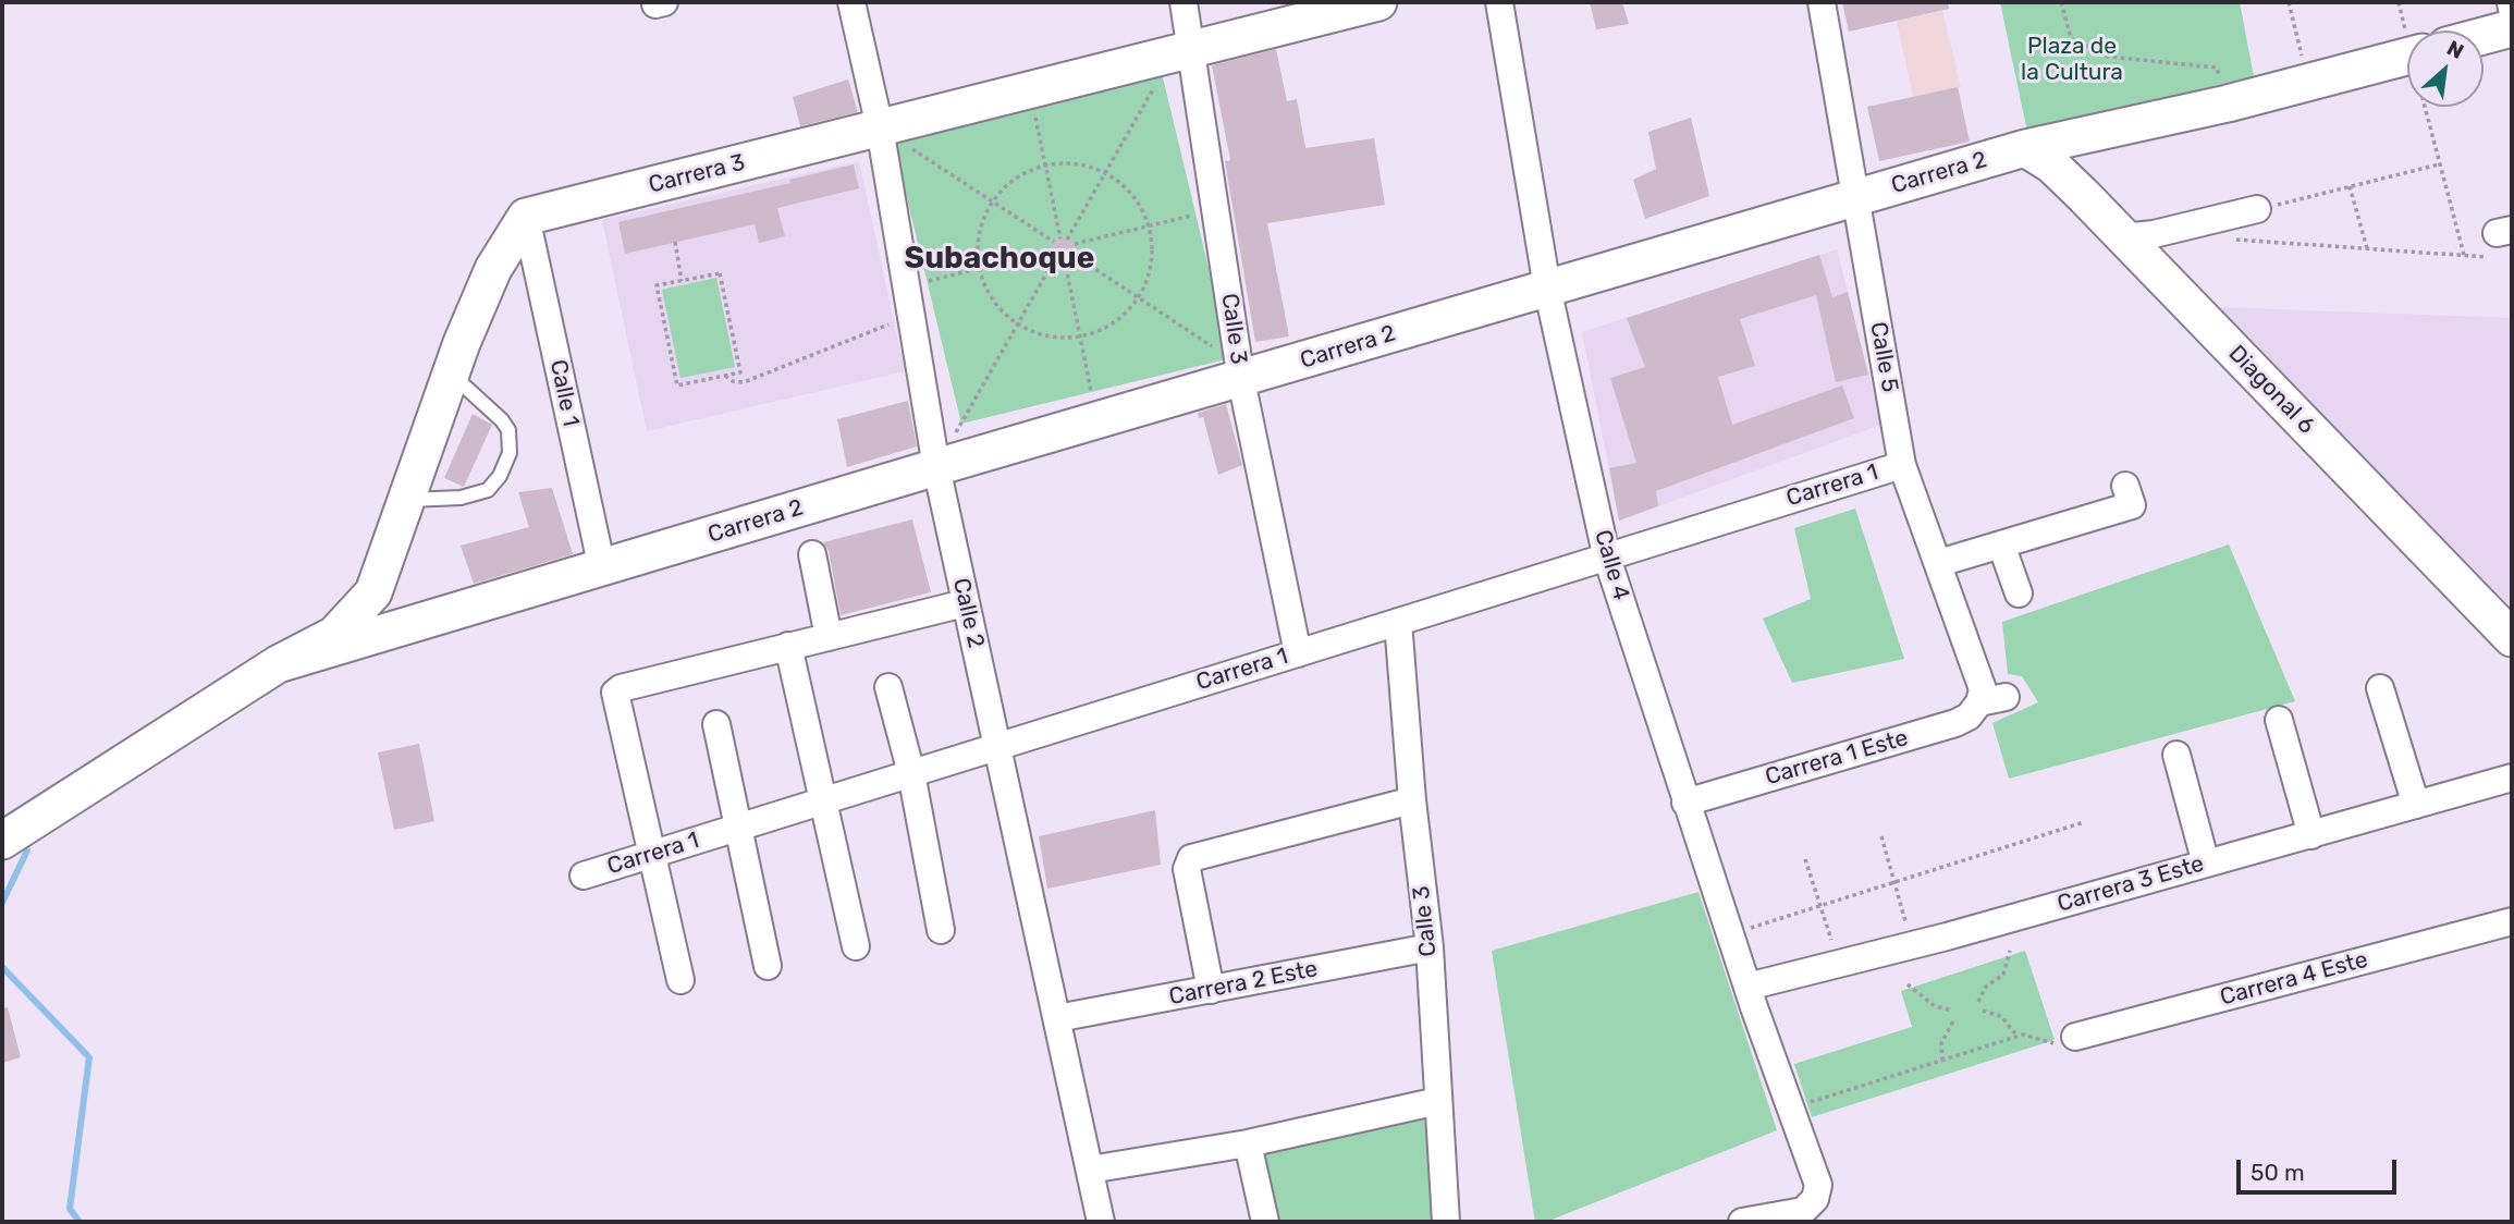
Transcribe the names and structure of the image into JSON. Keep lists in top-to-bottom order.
{
  "streets": {
    "street": [
      "Carrera 2",
      "Carrera 3",
      "Calle 3",
      "Calle 5",
      "Diagonal 6",
      "Calle 1",
      "Carrera 1",
      "Calle 4",
      "Calle 2",
      "Carrera 1 Este",
      "Carrera 3 Este",
      "Carrera 4 Este",
      "Carrera 2 Este"
    ]
  },
  "crossings": [
    ["Carrera 2", "Calle 3"],
    ["Carrera 2", "Calle 5"],
    ["Carrera 2", "Diagonal 6"],
    ["Carrera 2", "Calle 1"],
    ["Carrera 2", "Calle 4"],
    ["Carrera 2", "Calle 2"],
    ["Carrera 3", "Calle 3"],
    ["Carrera 3", "Calle 1"],
    ["Carrera 3", "Calle 2"],
    ["Calle 3", "Carrera 1"],
    ["Calle 3", "Carrera 2 Este"],
    ["Calle 5", "Carrera 1"],
    ["Calle 5", "Carrera 1 Este"],
    ["Carrera 1", "Calle 4"],
    ["Carrera 1", "Calle 2"],
    ["Calle 4", "Carrera 1 Este"],
    ["Calle 4", "Carrera 3 Este"],
    ["Calle 2", "Carrera 2 Este"]
  ],
  "districts": ["Subachoque"],
  "parks": ["Plaza de la Cultura"],
  "scale_bar": "50 m",
  "north": "top right"
}
